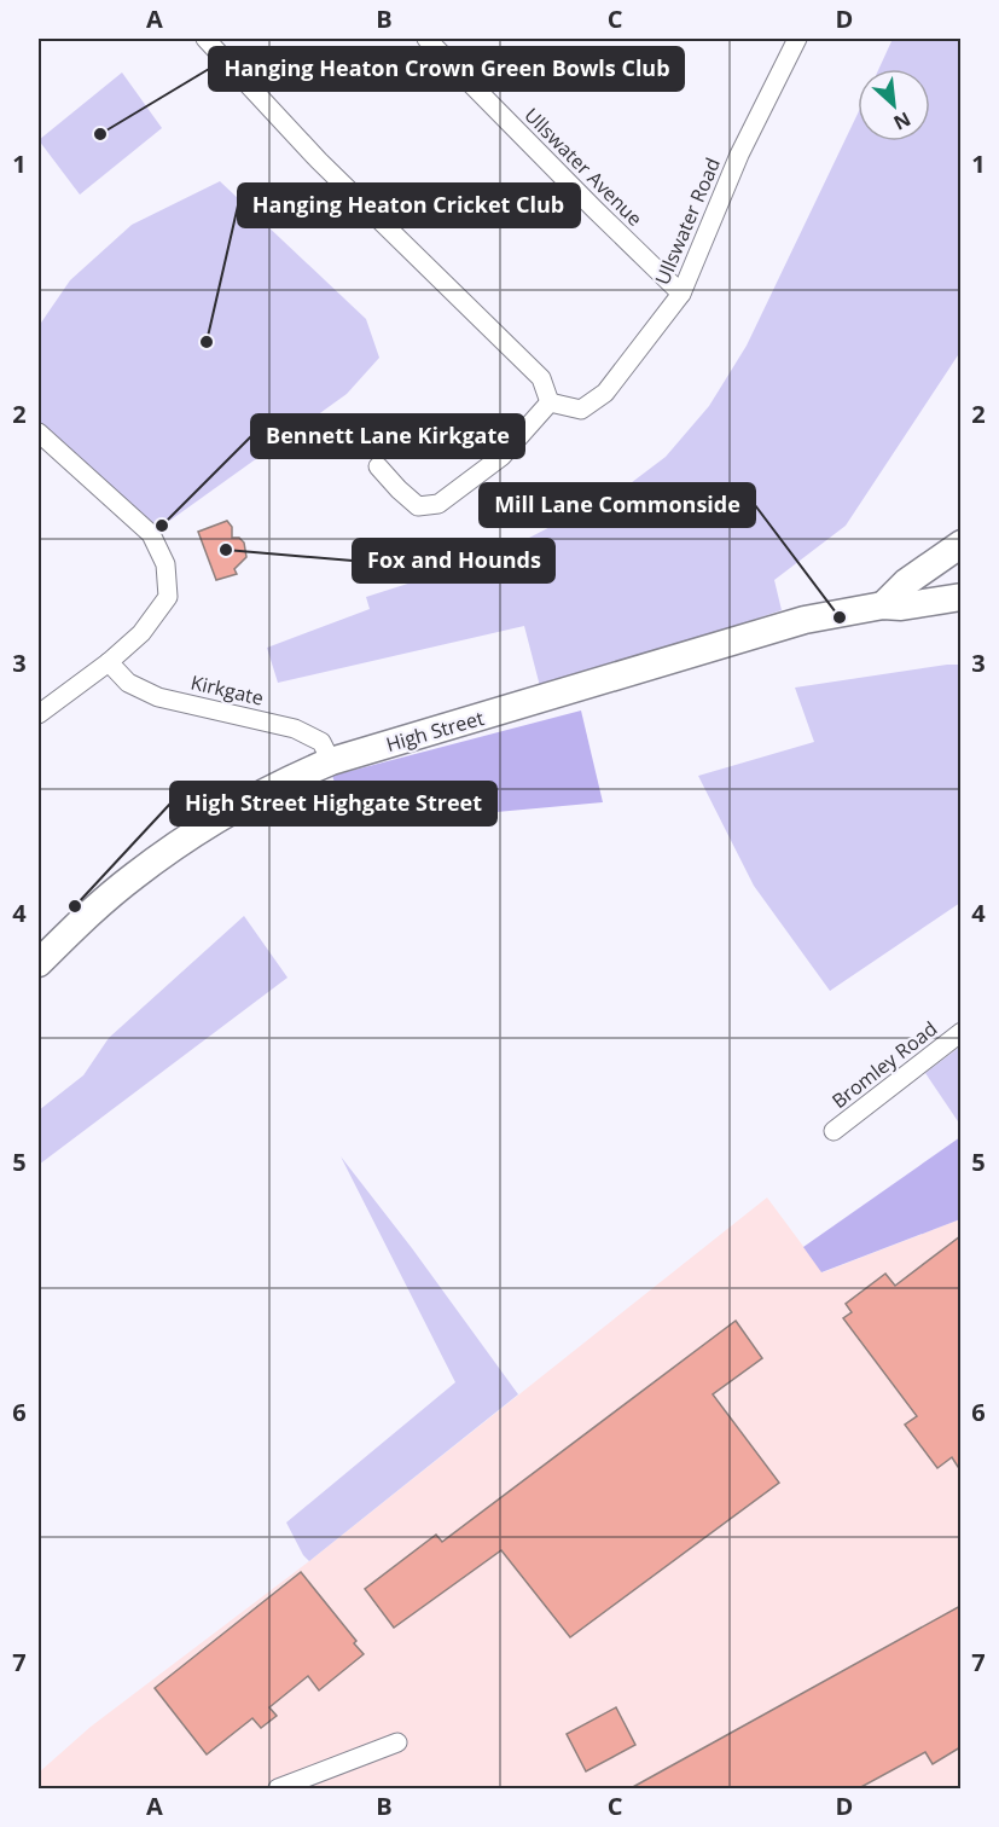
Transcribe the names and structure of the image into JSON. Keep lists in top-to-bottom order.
{
  "streets": {
    "street": [
      "Ullswater Avenue",
      "Ullswater Road",
      "Kirkgate",
      "High Street",
      "Bromley Road"
    ]
  },
  "crossings": [
    ["Ullswater Avenue", "Ullswater Road"],
    ["Kirkgate", "High Street"]
  ],
  "places": [
    "Hanging Heaton Crown Green Bowls Club",
    "Hanging Heaton Cricket Club",
    "Bennett Lane Kirkgate",
    "Fox and Hounds",
    "Mill Lane Commonside",
    "High Street Highgate Street"
  ],
  "north": "bottom right",
  "grid": {
    "columns": [
      "A",
      "B",
      "C",
      "D"
    ],
    "rows": [
      "1",
      "2",
      "3",
      "4",
      "5",
      "6",
      "7"
    ]
  }
}
